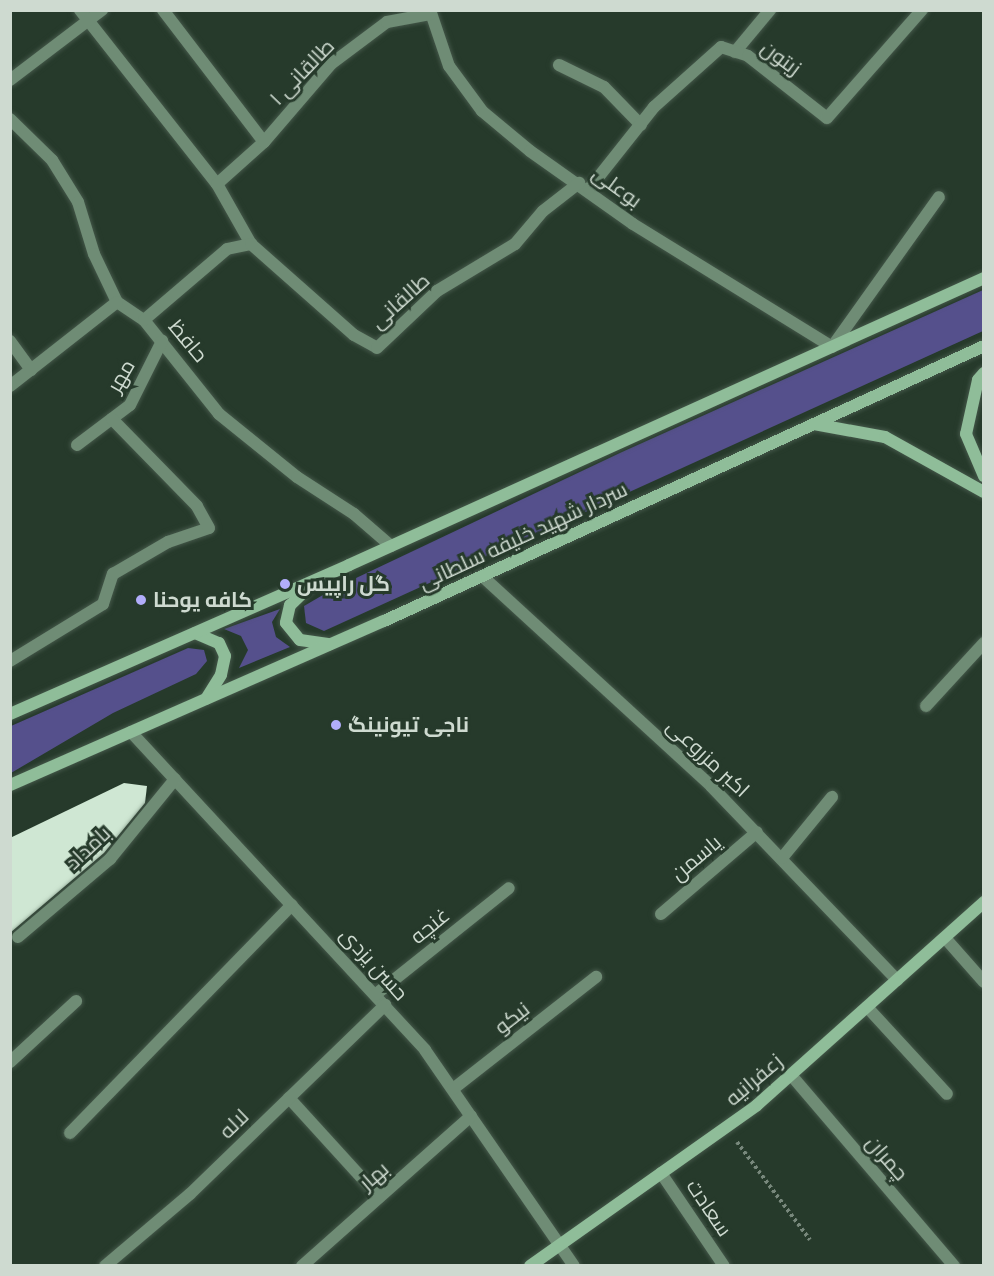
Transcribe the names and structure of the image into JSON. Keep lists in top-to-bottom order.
{
  "streets": {
    "main road": ["سردار شهید خلیفه سلطانی", "زعفرانیه"],
    "street": [
      "زیتون",
      "طالقانی ۱",
      "بوعلی",
      "طالقانی",
      "حافظ",
      "مهر",
      "اکبر مزروعی",
      "بامداد",
      "یاسمن",
      "غنچه",
      "حسن یزدی",
      "نیکو",
      "لاله",
      "چمران",
      "بهار",
      "سعادت"
    ]
  },
  "crossings": [
    ["زیتون", "بوعلی"],
    ["زیتون", "طالقانی"],
    ["طالقانی ۱", "بوعلی"],
    ["طالقانی ۱", "طالقانی"],
    ["بوعلی", "طالقانی"],
    ["بوعلی", "سردار شهید خلیفه سلطانی"],
    ["حافظ", "مهر"],
    ["حافظ", "سردار شهید خلیفه سلطانی"],
    ["سردار شهید خلیفه سلطانی", "اکبر مزروعی"],
    ["سردار شهید خلیفه سلطانی", "حسن یزدی"],
    ["اکبر مزروعی", "یاسمن"],
    ["اکبر مزروعی", "زعفرانیه"],
    ["بامداد", "حسن یزدی"],
    ["غنچه", "حسن یزدی"],
    ["حسن یزدی", "نیکو"],
    ["حسن یزدی", "زعفرانیه"],
    ["حسن یزدی", "لاله"],
    ["حسن یزدی", "بهار"],
    ["زعفرانیه", "چمران"],
    ["زعفرانیه", "سعادت"]
  ],
  "places": ["گل راپیس", "کافه یوحنا", "ناجی‌ تیونینگ"]
}
